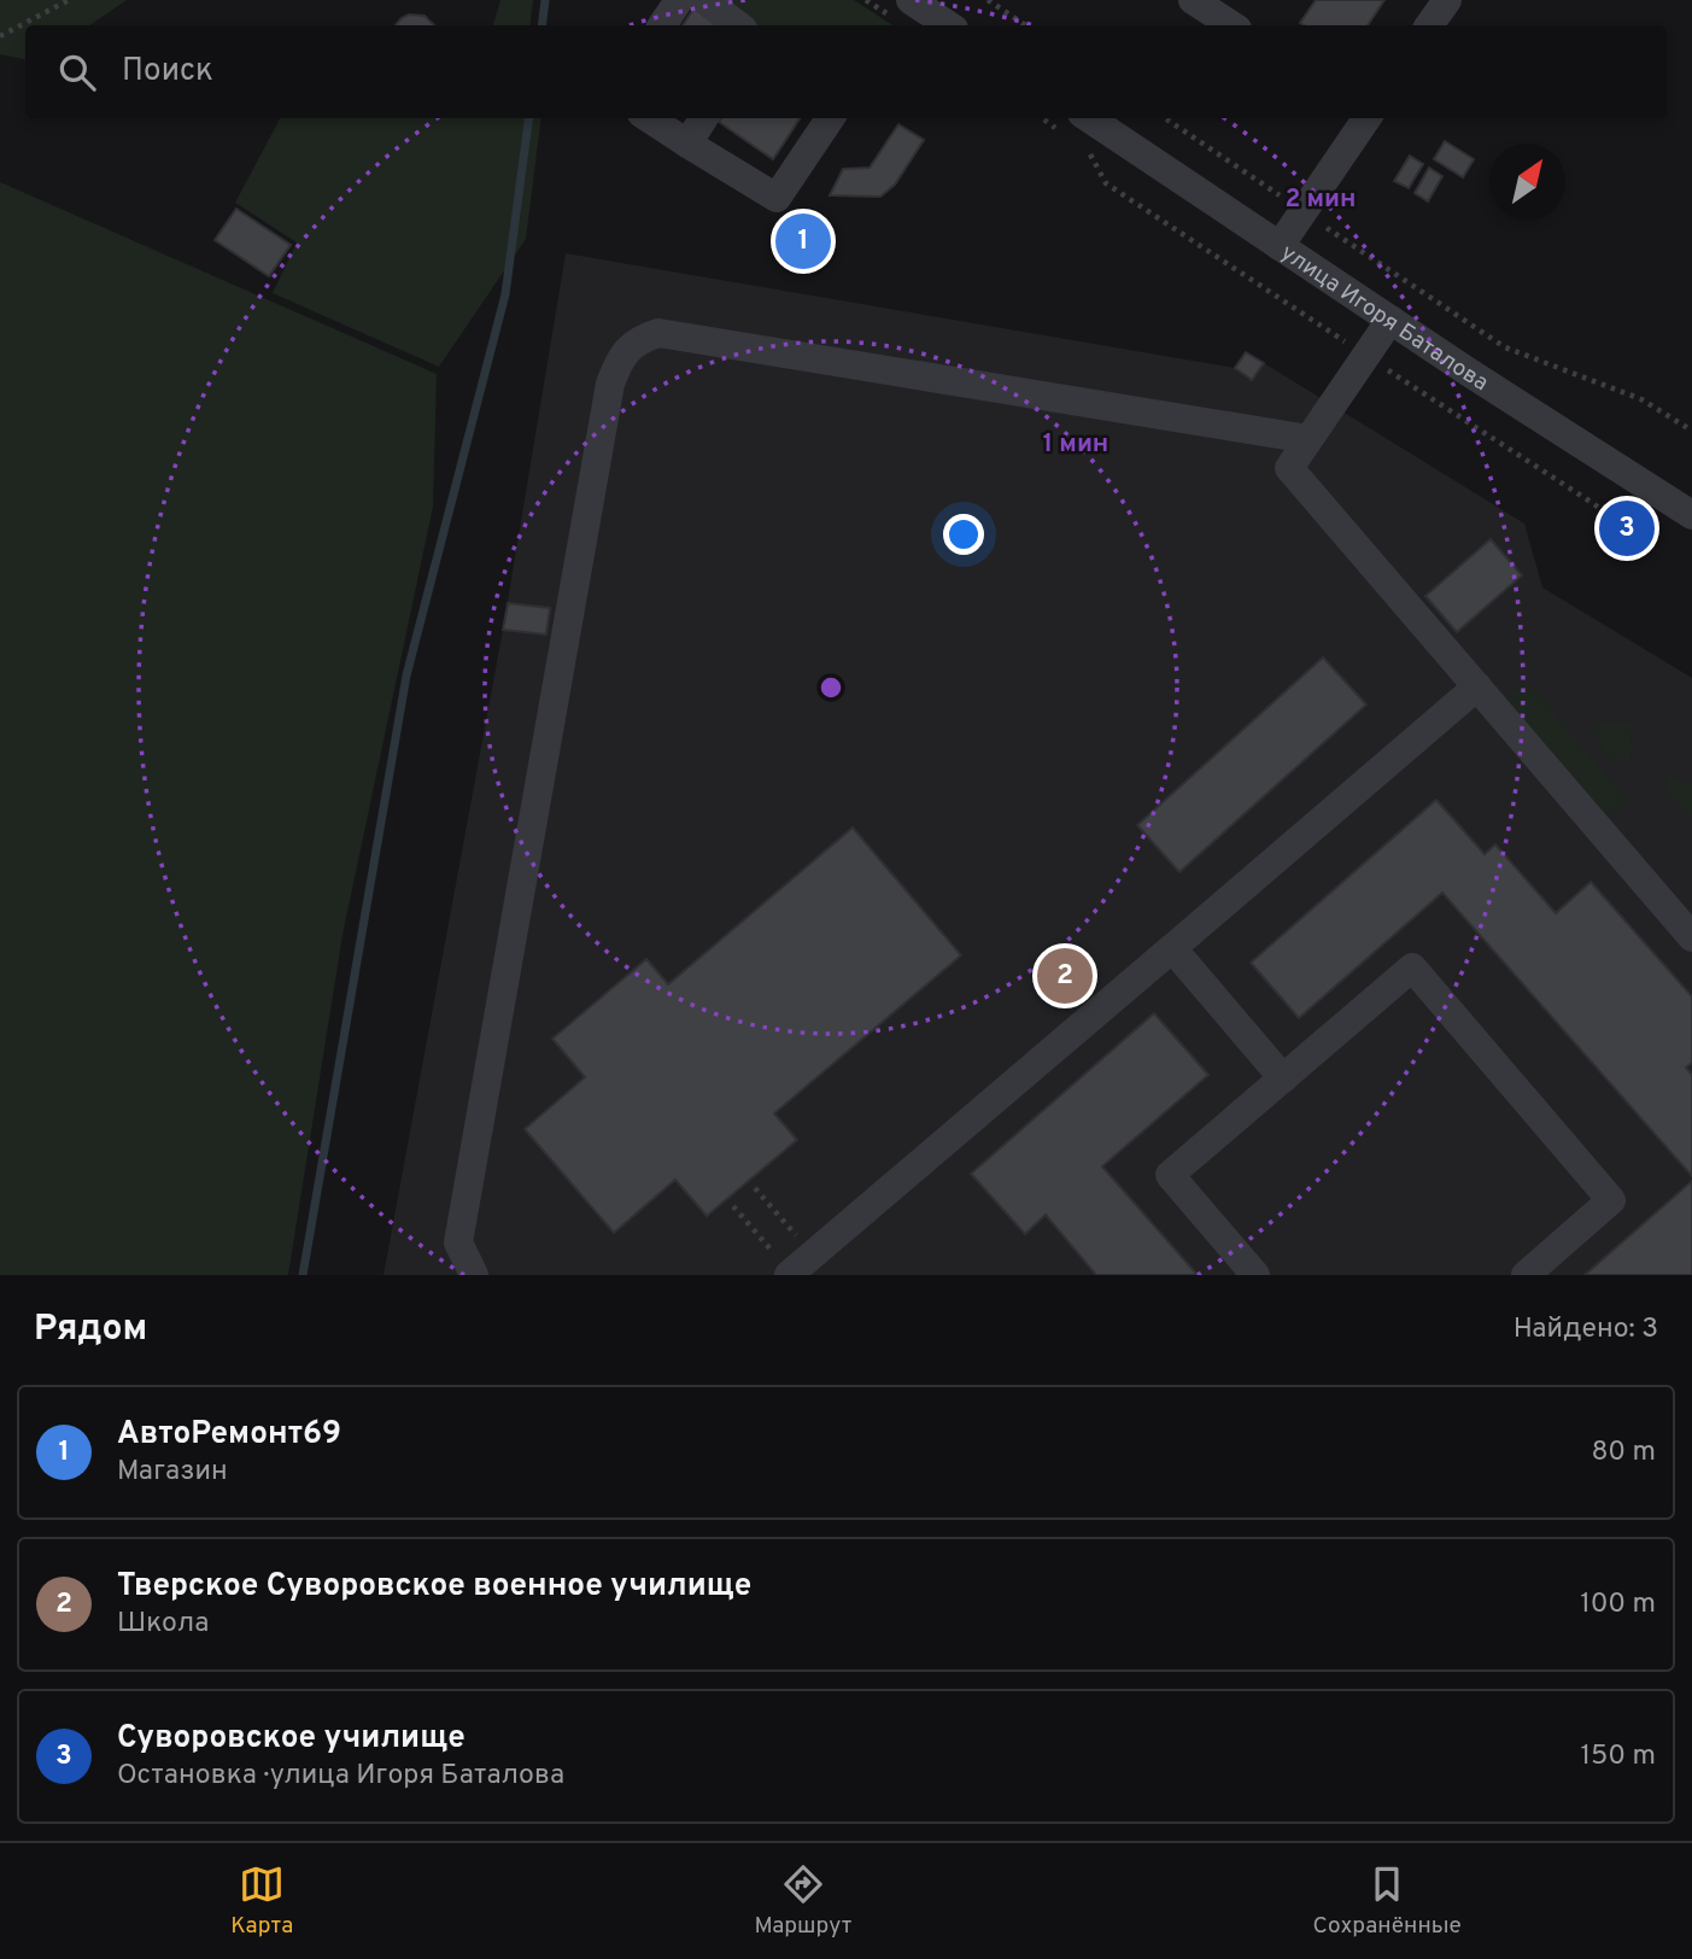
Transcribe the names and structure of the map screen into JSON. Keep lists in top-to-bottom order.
{
  "streets": {
    "street": ["улица Игоря Баталова"]
  },
  "north": "top right",
  "page": {
    "search": "Поиск",
    "pins": ["1", "3", "2"],
    "heading": ["Рядом", "Найдено: 3"],
    "list": [
      {
        "mark": "1",
        "name": "АвтоРемонт69",
        "note": "Магазин",
        "value": "80 m"
      },
      {
        "mark": "2",
        "name": "Тверское Суворовское военное училище",
        "note": "Школа",
        "value": "100 m"
      },
      {
        "mark": "3",
        "name": "Суворовское училище",
        "note": "Остановка · улица Игоря Баталова",
        "value": "150 m"
      }
    ],
    "nav": ["Карта", "Маршрут", "Сохранённые"]
  },
  "rings": ["2 мин", "1 мин"]
}
